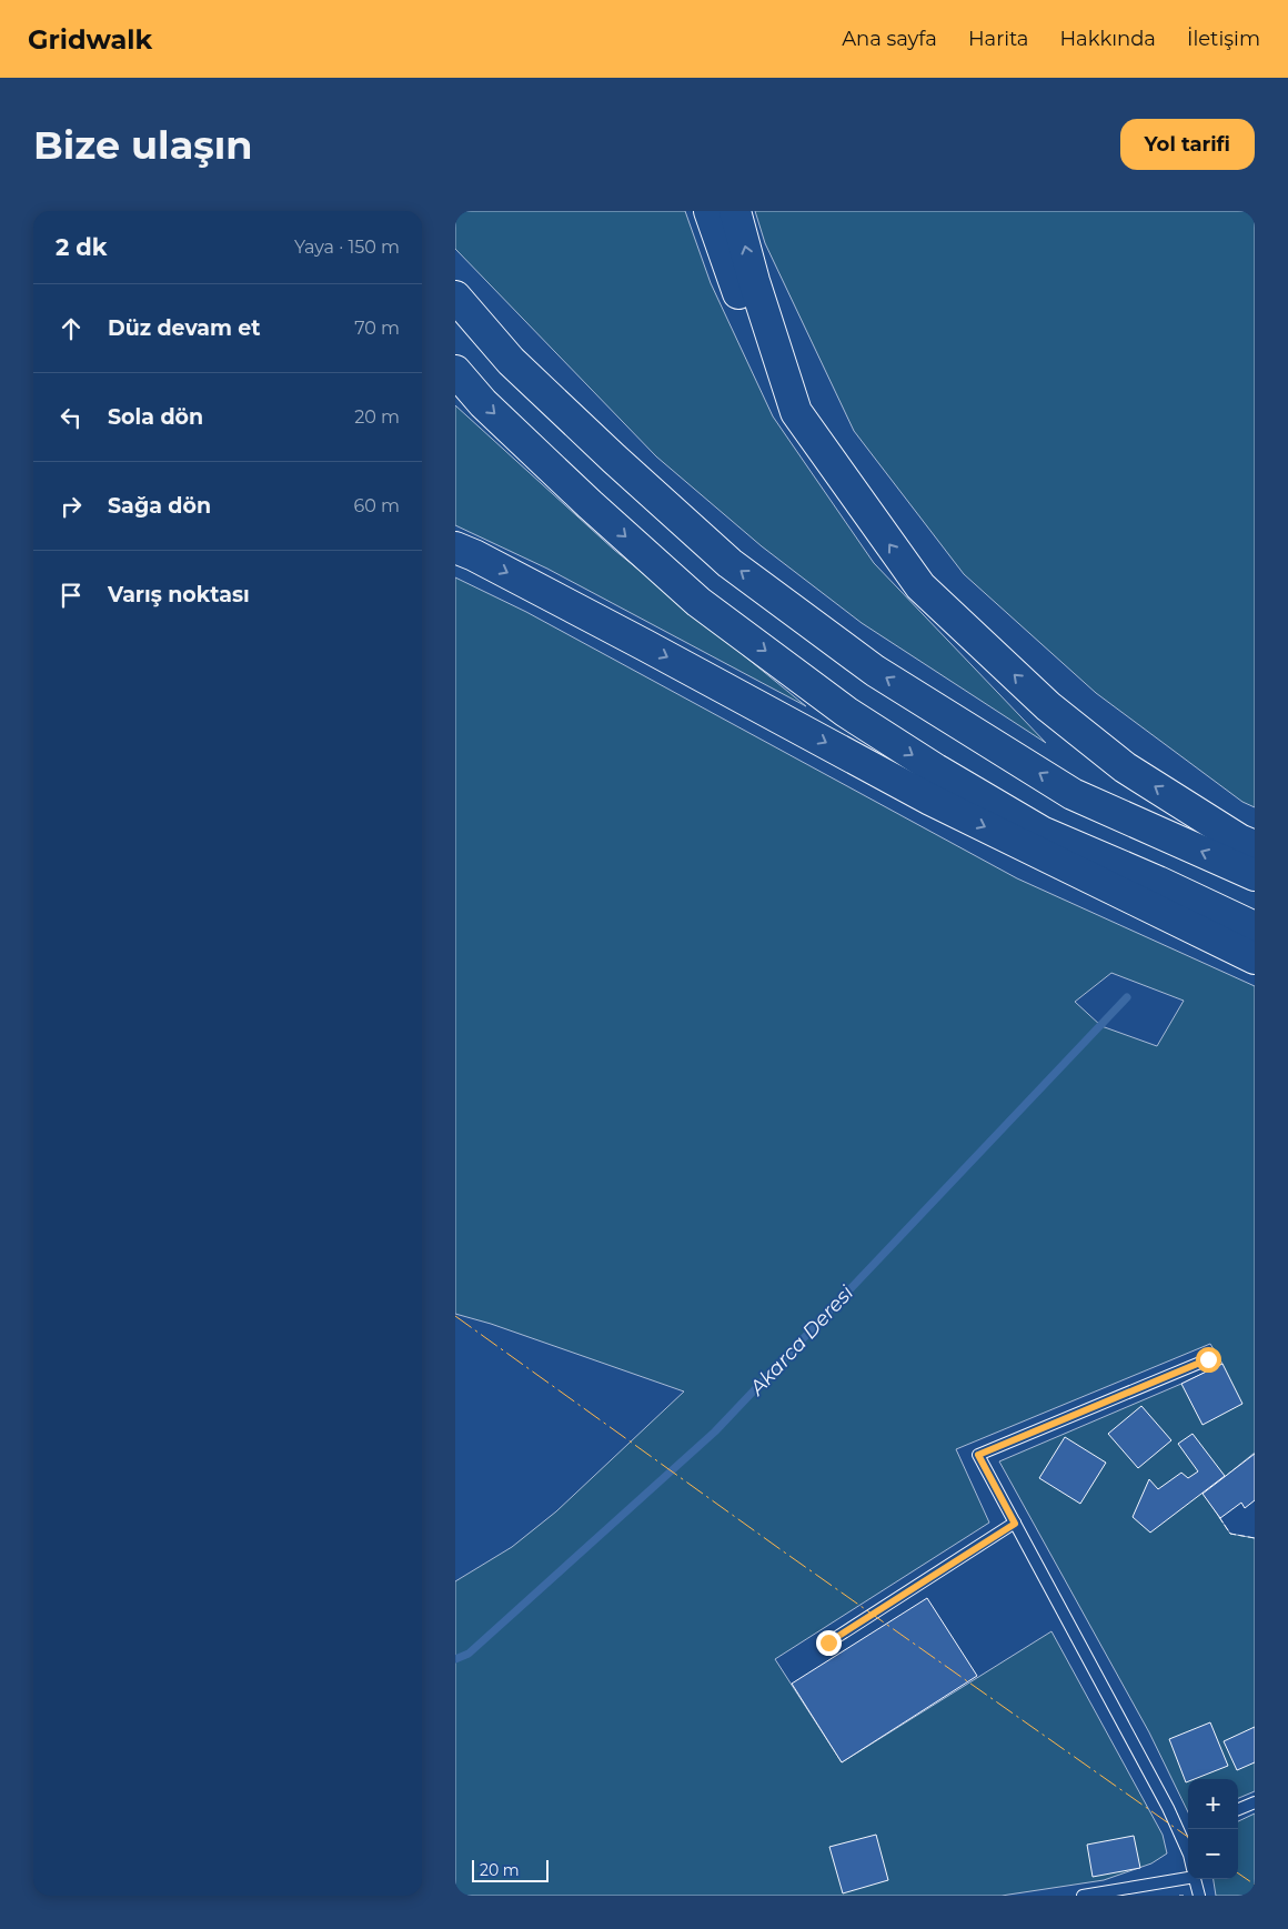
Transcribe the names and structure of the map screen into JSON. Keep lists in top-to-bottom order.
{
  "water": ["Akarca Deresi"],
  "scale_bar": "20 m",
  "page": {
    "header": "Gridwalk",
    "nav": [
      "Ana sayfa",
      "Harita",
      "Hakkında",
      "İletişim"
    ],
    "buttons": "Yol tarifi",
    "title": "Bize ulaşın",
    "heading": ["2 dk", "Yaya · 150 m"],
    "list": [
      ["Düz devam et", "70 m"],
      ["Sola dön", "20 m"],
      ["Sağa dön", "60 m"],
      "Varış noktası"
    ],
    "map_buttons": ["+", "−"],
    "scale": "20 m"
  }
}
